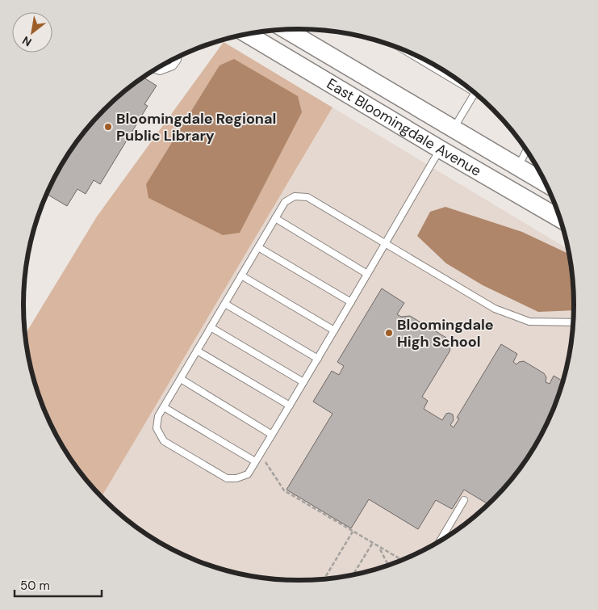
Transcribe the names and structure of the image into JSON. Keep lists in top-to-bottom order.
{
  "streets": {
    "main road": ["East Bloomingdale Avenue"]
  },
  "places": ["Bloomingdale Regional Public Library", "Bloomingdale High School"],
  "scale_bar": "50 m",
  "north": "bottom left"
}
